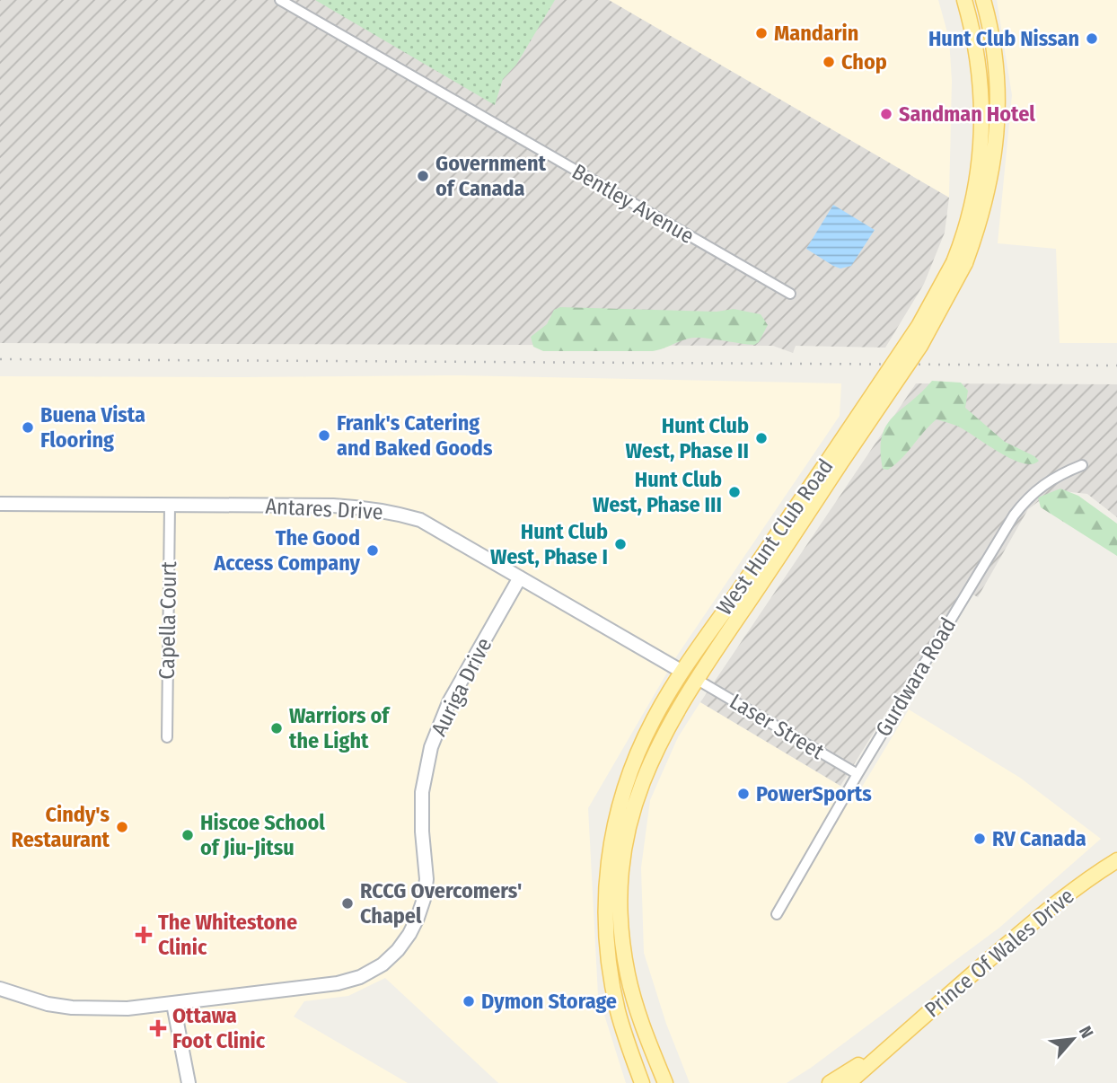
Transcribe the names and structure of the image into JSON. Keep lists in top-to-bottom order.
{
  "streets": {
    "main road": ["West Hunt Club Road", "Prince Of Wales Drive"],
    "street": [
      "Bentley Avenue",
      "Antares Drive",
      "Capella Court",
      "Gurdwara Road",
      "Auriga Drive",
      "Laser Street"
    ]
  },
  "crossings": [
    ["Antares Drive", "West Hunt Club Road"],
    ["Antares Drive", "Capella Court"],
    ["Antares Drive", "Auriga Drive"],
    ["West Hunt Club Road", "Laser Street"],
    ["Gurdwara Road", "Laser Street"]
  ],
  "places": {
    "other": [
      "Mandarin",
      "Hunt Club Nissan",
      "Chop",
      "Sandman Hotel",
      "Government of Canada",
      "Buena Vista Flooring",
      "Frank's Catering and Baked Goods",
      "Hunt Club West, Phase II",
      "Hunt Club West, Phase III",
      "Hunt Club West, Phase I",
      "The Good Access Company",
      "Warriors of the Light",
      "PowerSports",
      "Cindy's Restaurant",
      "Hiscoe School of Jiu-Jitsu",
      "RV Canada",
      "RCCG Overcomers' Chapel",
      "Dymon Storage"
    ],
    "health": ["The Whitestone Clinic", "Ottawa Foot Clinic"]
  },
  "north": "top right"
}
